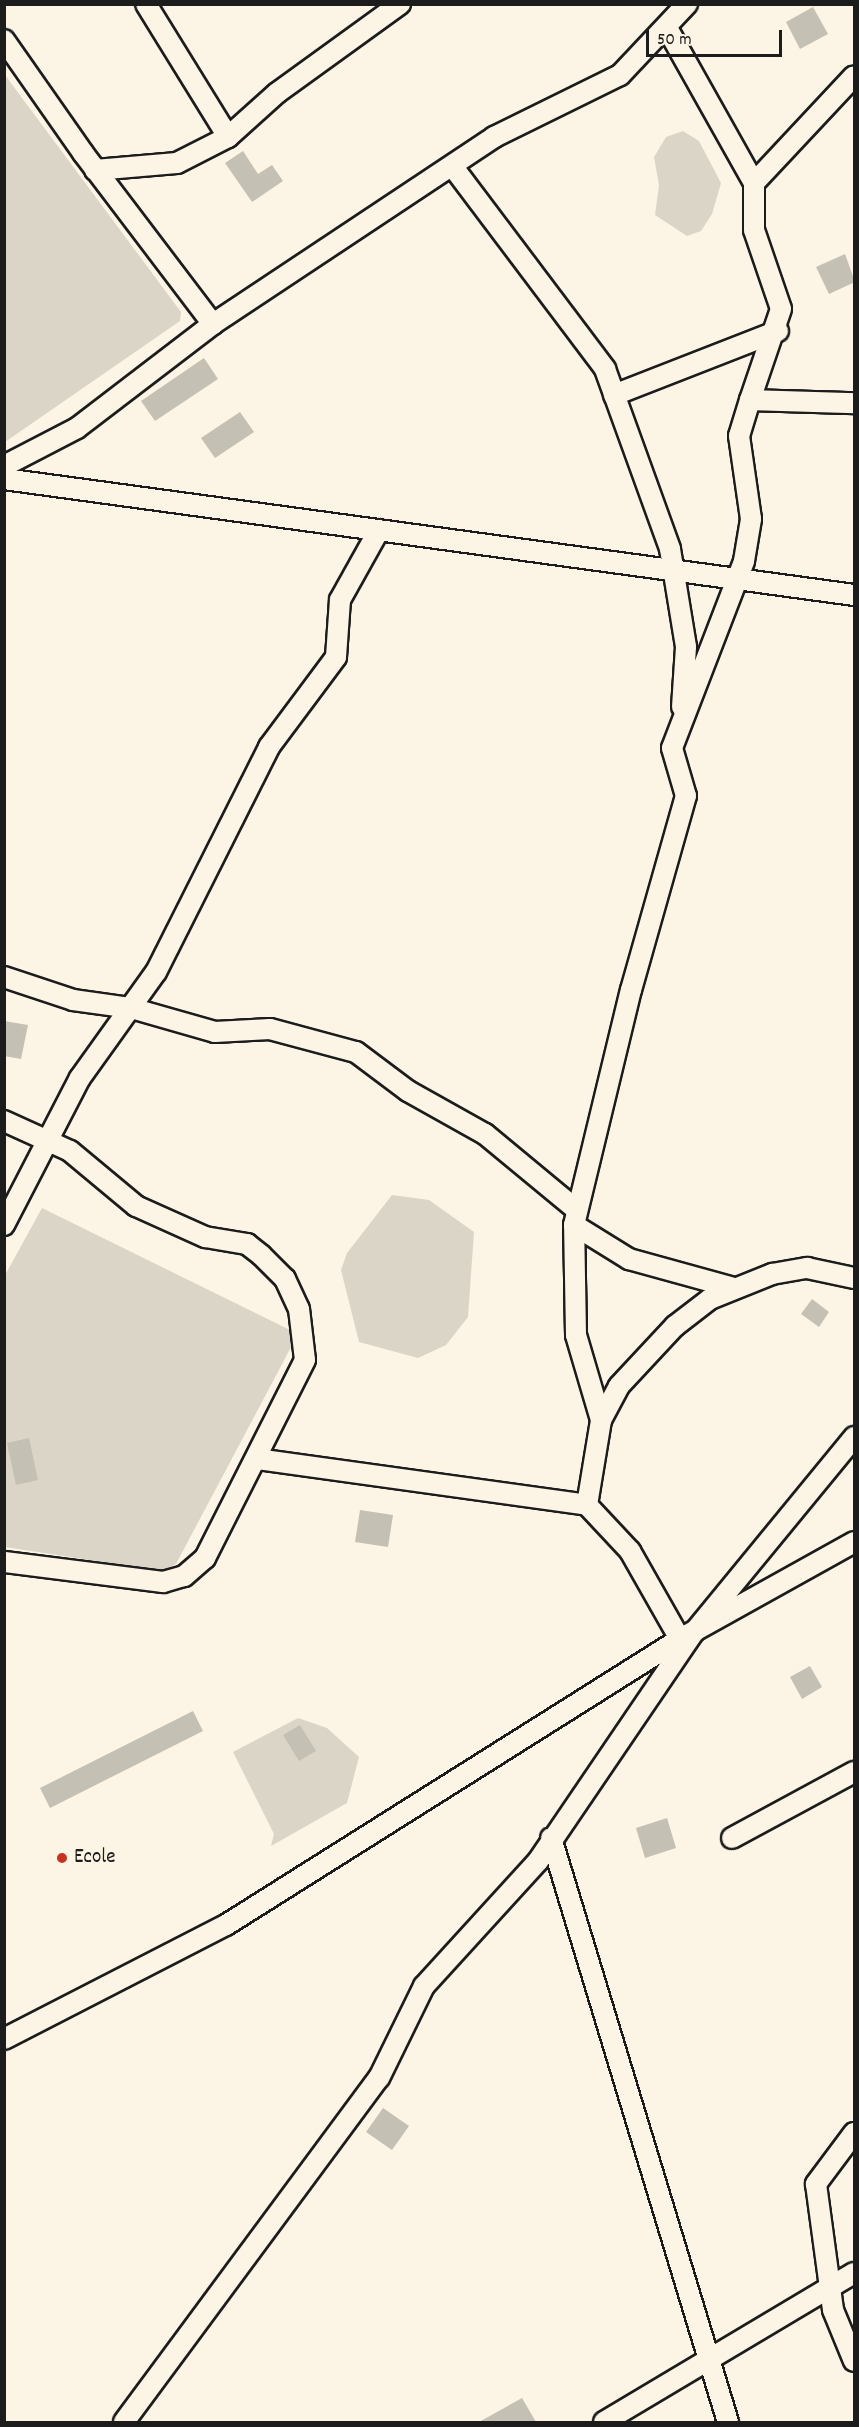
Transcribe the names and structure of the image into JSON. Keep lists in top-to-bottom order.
{
  "places": ["Ecole"],
  "scale_bar": "50 m"
}
